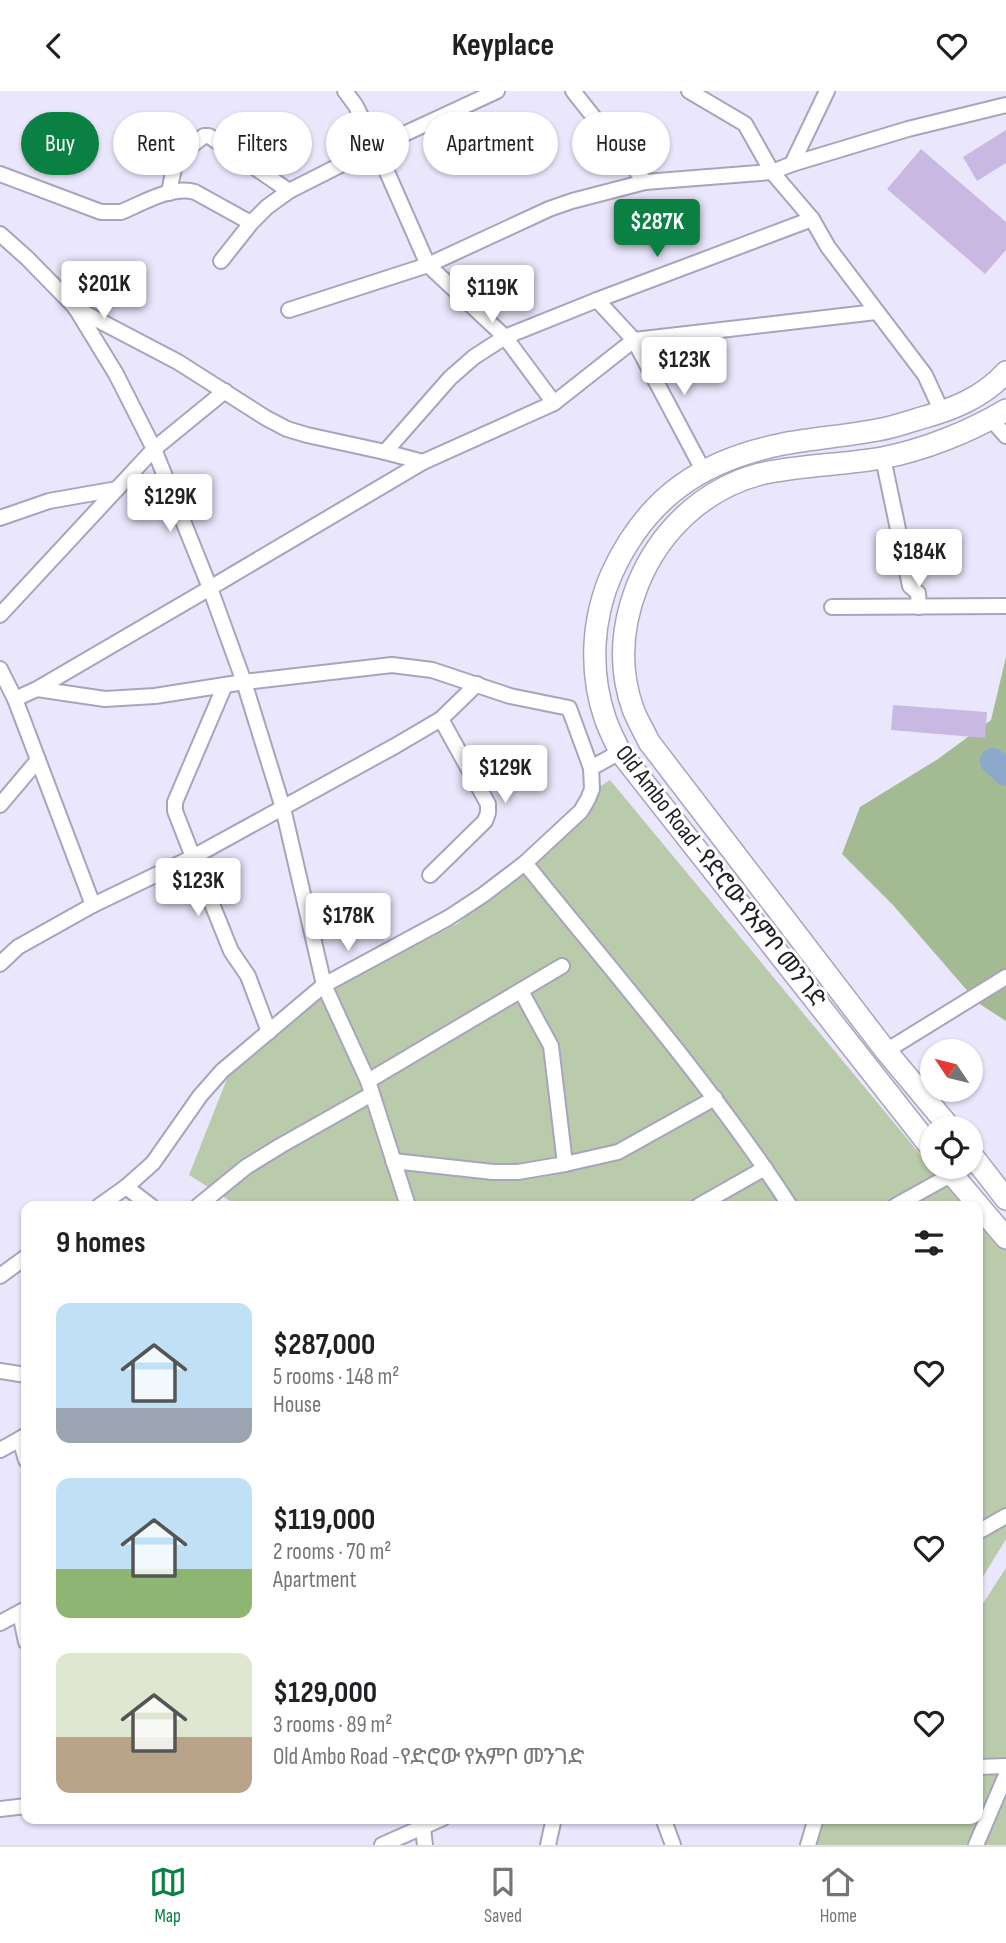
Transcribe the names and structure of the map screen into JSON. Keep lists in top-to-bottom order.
{
  "streets": {
    "main road": ["Old Ambo Road -የድሮው የአምቦ መንገድ"]
  },
  "north": "top left",
  "page": {
    "header": "Keyplace",
    "chip": [
      "Buy",
      "Rent",
      "Filters",
      "New",
      "Apartment",
      "House"
    ],
    "price": [
      "$287K",
      "$201K",
      "$119K",
      "$123K",
      "$129K",
      "$184K",
      "$129K",
      "$123K",
      "$178K"
    ],
    "heading": "9 homes",
    "list": [
      {
        "name": "$287,000",
        "note": "5 rooms · 148 m² · House"
      },
      {
        "name": "$119,000",
        "note": "2 rooms · 70 m² · Apartment"
      },
      {
        "name": "$129,000",
        "note": "3 rooms · 89 m² · Old Ambo Road -የድሮው የአምቦ መንገድ"
      }
    ],
    "tabs": ["Map", "Saved", "Home"]
  }
}
